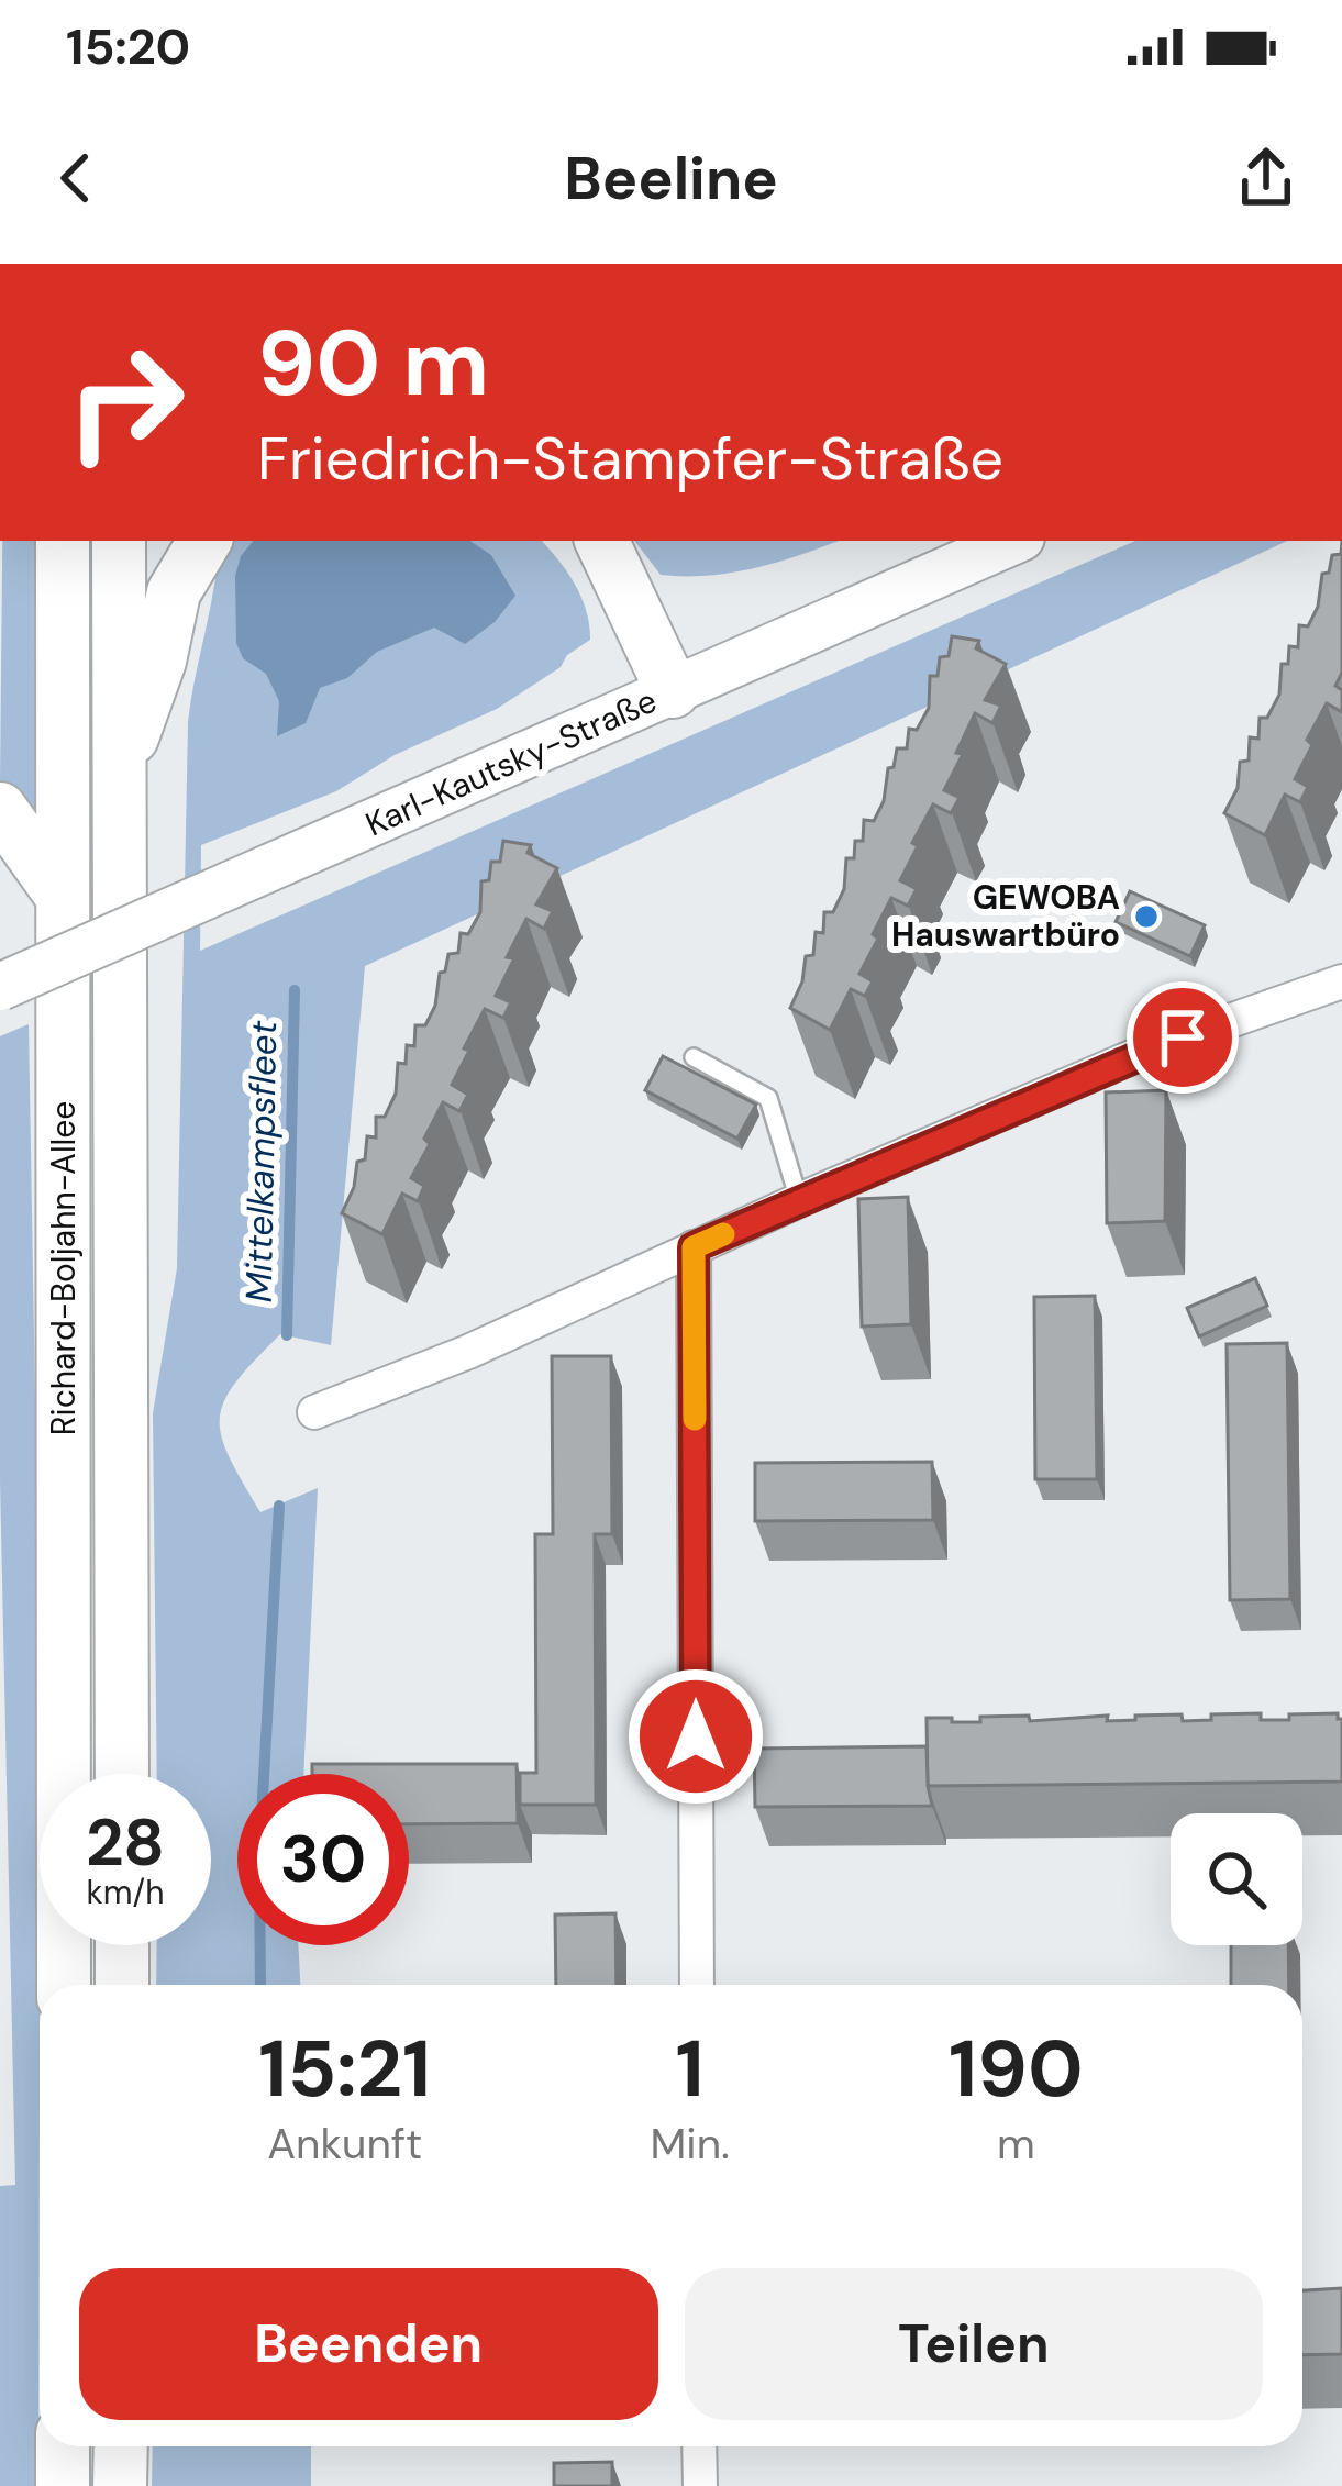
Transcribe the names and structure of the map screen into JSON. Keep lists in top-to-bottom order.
{
  "streets": {
    "main road": ["Richard-Boljahn-Allee"],
    "street": ["Karl-Kautsky-Straße"]
  },
  "water": ["Mittelkampsfleet"],
  "places": ["GEWOBA Hauswartbüro"],
  "page": {
    "status": "15:20",
    "header": "Beeline",
    "turn": ["90 m", "Friedrich-Stampfer-Straße"],
    "speed": "28 km/h",
    "limit": "30",
    "eta": [
      "15:21",
      "Ankunft",
      "1",
      "Min.",
      "190",
      "m"
    ],
    "buttons": ["Beenden", "Teilen"]
  }
}
